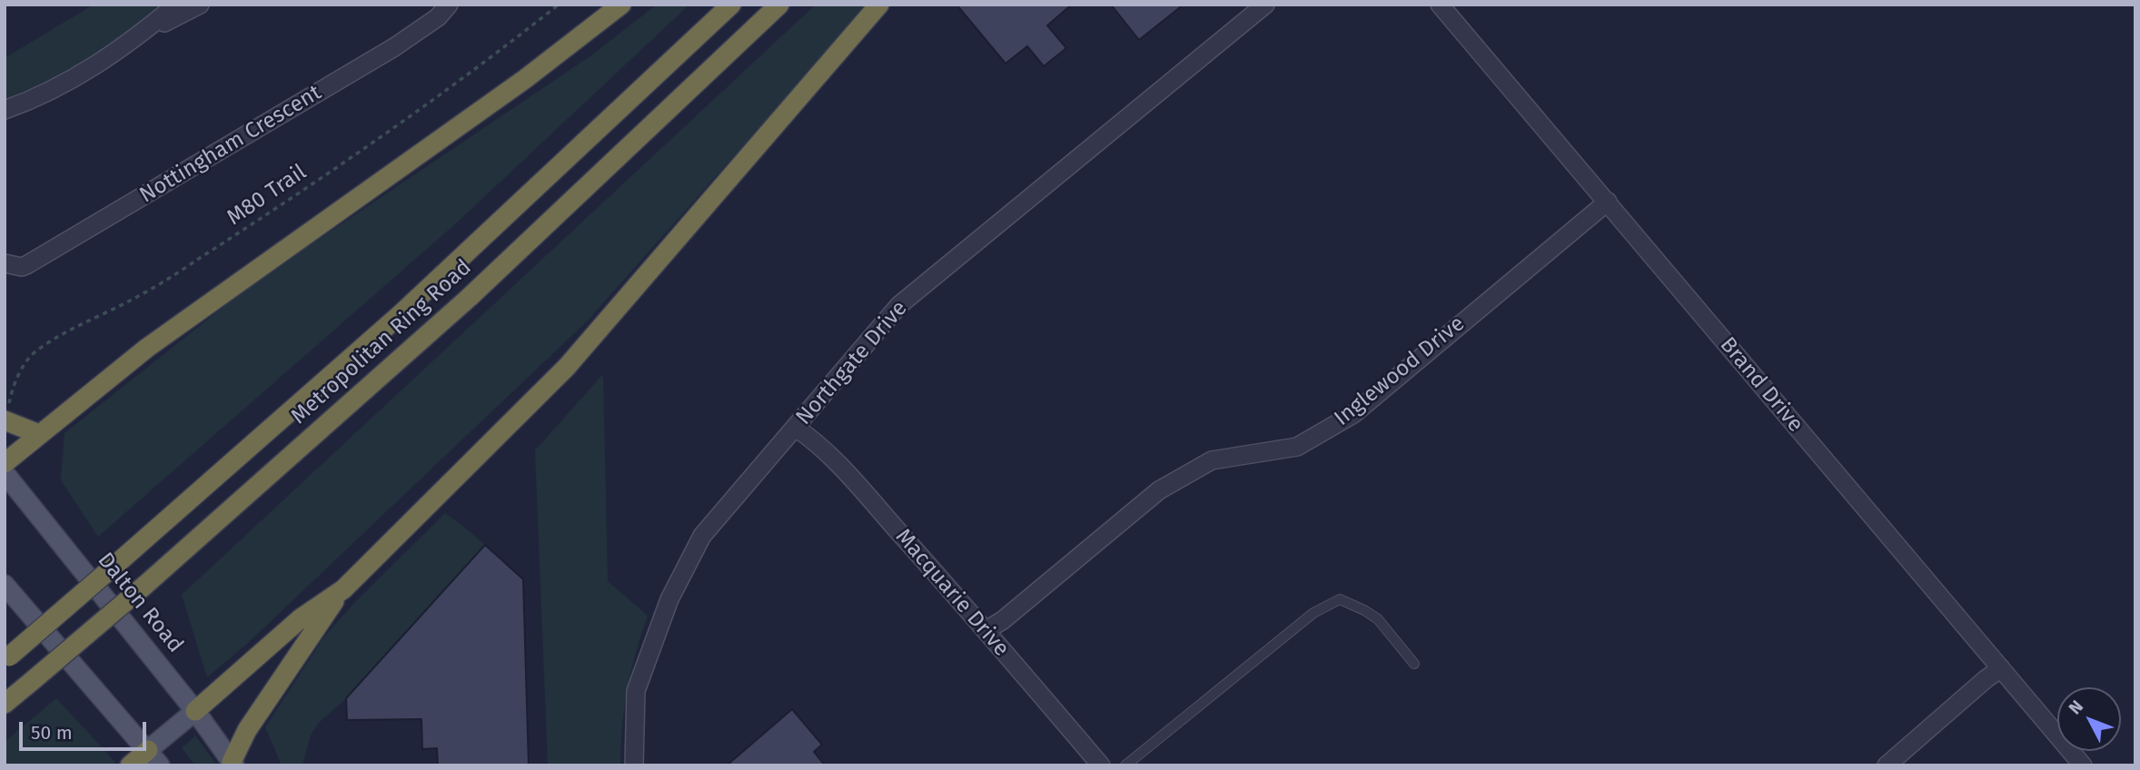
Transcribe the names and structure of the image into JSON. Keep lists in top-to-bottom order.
{
  "streets": {
    "highway": ["Metropolitan Ring Road"],
    "main road": ["Dalton Road"],
    "street": [
      "Nottingham Crescent",
      "Northgate Drive",
      "Inglewood Drive",
      "Brand Drive",
      "Macquarie Drive"
    ],
    "path": ["M80 Trail"]
  },
  "crossings": [
    ["Northgate Drive", "Macquarie Drive"],
    ["Inglewood Drive", "Brand Drive"],
    ["Inglewood Drive", "Macquarie Drive"]
  ],
  "scale_bar": "50 m",
  "north": "top left"
}
